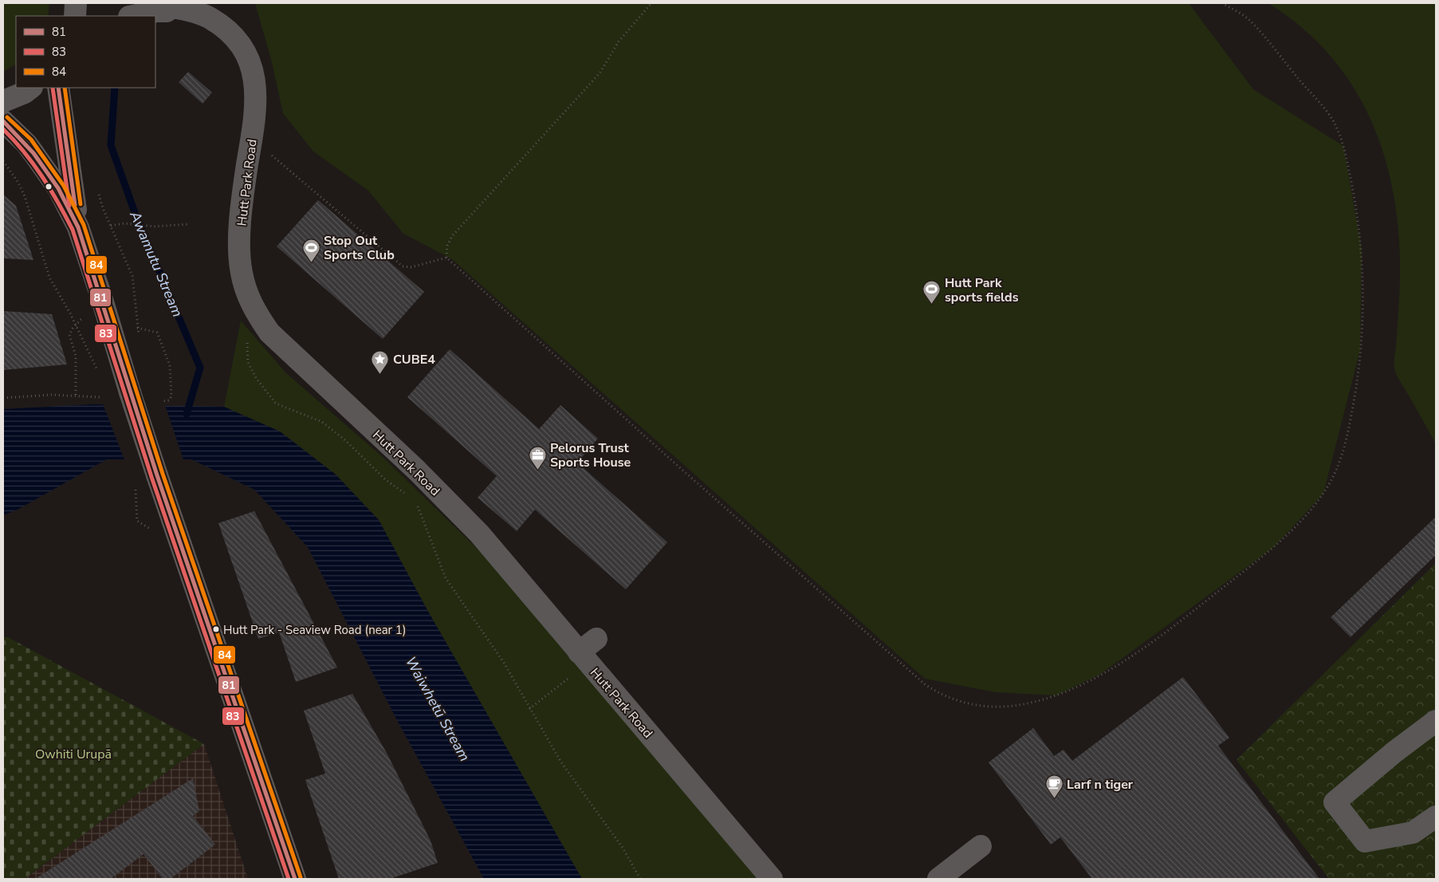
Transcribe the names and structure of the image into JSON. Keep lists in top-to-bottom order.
{
  "streets": {
    "street": ["Hutt Park Road"]
  },
  "water": ["Awamutu Stream", "Waiwhetū Stream"],
  "parks": ["Owhiti Urupā"],
  "places": {
    "sports": ["Stop Out Sports Club", "Hutt Park sports fields"],
    "place": ["CUBE4"],
    "office": ["Pelorus Trust Sports House"],
    "other": ["Hutt Park - Seaview Road (near 1)"],
    "cafe": ["Larf n tiger"]
  },
  "lines": ["transit line 81", "transit line 83", "transit line 84"],
  "legend": ["81", "83", "84"]
}
